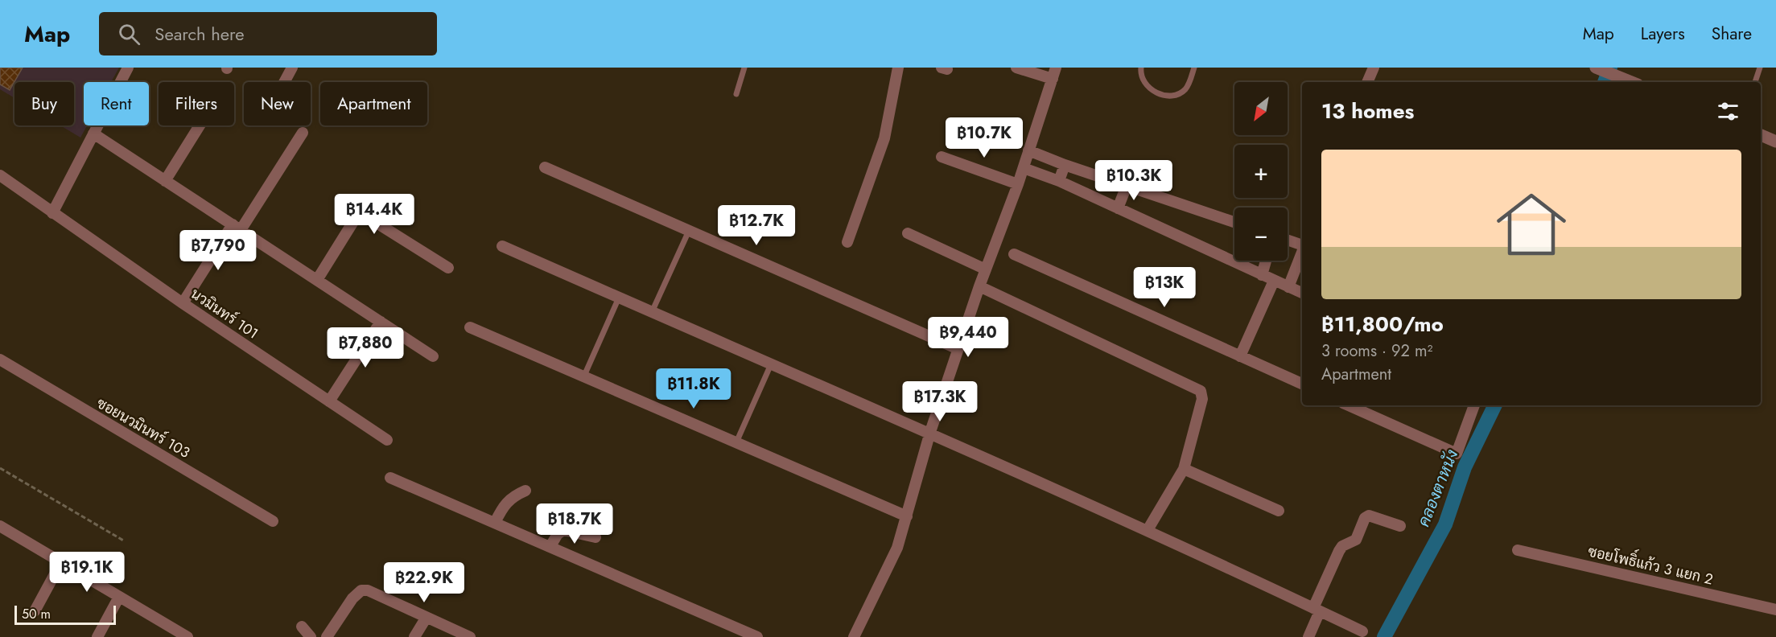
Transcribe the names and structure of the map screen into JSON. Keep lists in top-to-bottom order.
{
  "streets": {
    "street": ["นวมินทร์ 101", "ซอยนวมินทร์ 103", "ซอยโพธิ์แก้ว 3 แยก 2"]
  },
  "water": ["คลองตาหนัง"],
  "scale_bar": "50 m",
  "north": "bottom left",
  "page": {
    "header": "Map",
    "search": "Search here",
    "nav": ["Map", "Layers", "Share"],
    "map_buttons": ["+", "−"],
    "chip": [
      "Buy",
      "Rent",
      "Filters",
      "New",
      "Apartment"
    ],
    "heading": "13 homes",
    "price": [
      "฿10.7K",
      "฿10.3K",
      "฿14.4K",
      "฿12.7K",
      "฿7,790",
      "฿13K",
      "฿9,440",
      "฿7,880",
      "฿11.8K",
      "฿17.3K",
      "฿18.7K",
      "฿19.1K",
      "฿22.9K"
    ],
    "list": [
      {
        "name": "฿11,800/mo",
        "note": "3 rooms · 92 m² · Apartment"
      }
    ],
    "scale": "50 m"
  }
}
